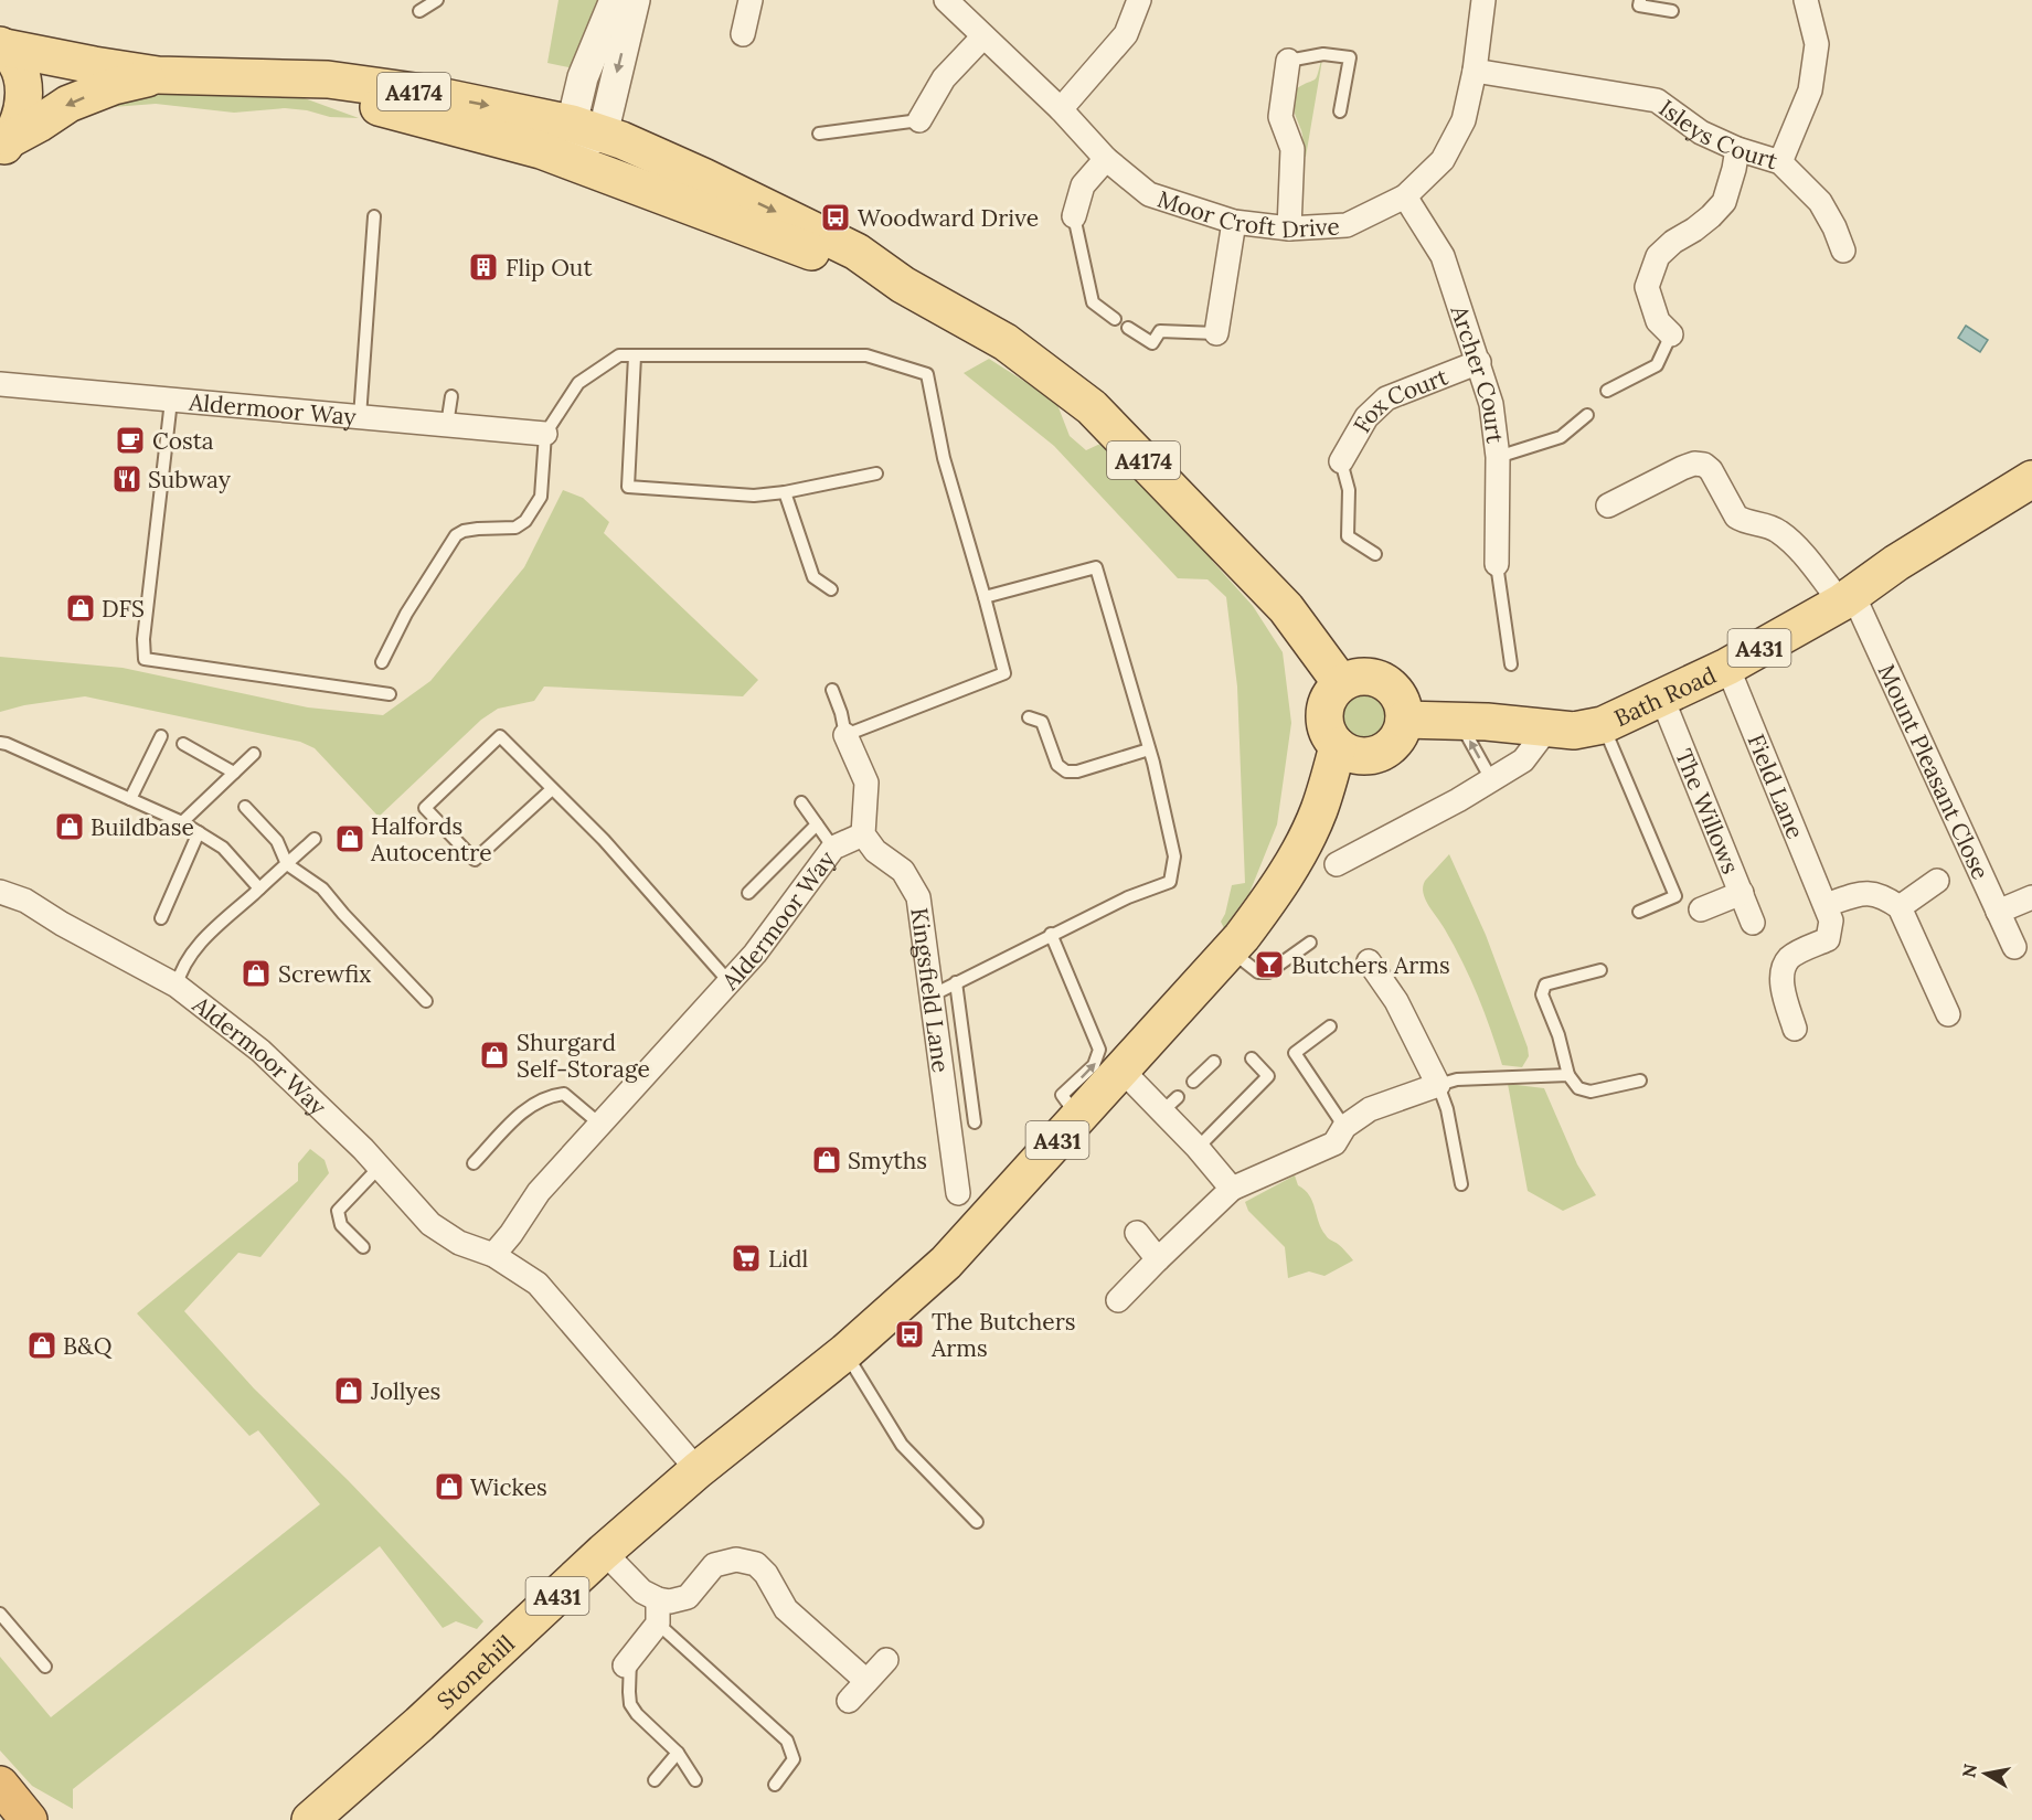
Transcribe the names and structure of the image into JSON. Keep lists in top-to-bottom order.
{
  "streets": {
    "main road": [
      "A4174",
      "A431",
      "Bath Road",
      "Stonehill"
    ],
    "street": [
      "Isleys Court",
      "Moor Croft Drive",
      "Archer Court",
      "Fox Court",
      "Aldermoor Way",
      "Mount Pleasant Close",
      "Field Lane",
      "The Willows",
      "Kingsfield Lane"
    ]
  },
  "crossings": [
    ["A4174", "A431"],
    ["A4174", "Bath Road"],
    ["Isleys Court", "Moor Croft Drive"],
    ["Moor Croft Drive", "Archer Court"],
    ["Archer Court", "Fox Court"],
    ["Aldermoor Way", "A431"],
    ["Aldermoor Way", "Kingsfield Lane"],
    ["Aldermoor Way", "Stonehill"],
    ["A431", "Bath Road"],
    ["A431", "Stonehill"],
    ["Bath Road", "Mount Pleasant Close"],
    ["Bath Road", "Field Lane"],
    ["Bath Road", "The Willows"]
  ],
  "places": {
    "bus stop": ["Woodward Drive", "The Butchers Arms"],
    "building": ["Flip Out"],
    "cafe": ["Costa"],
    "restaurant": ["Subway"],
    "shop": [
      "DFS",
      "Buildbase",
      "Halfords Autocentre",
      "Screwfix",
      "Shurgard Self-Storage",
      "Smyths",
      "B&Q",
      "Jollyes",
      "Wickes"
    ],
    "bar": ["Butchers Arms"],
    "supermarket": ["Lidl"]
  },
  "north": "left"
}
